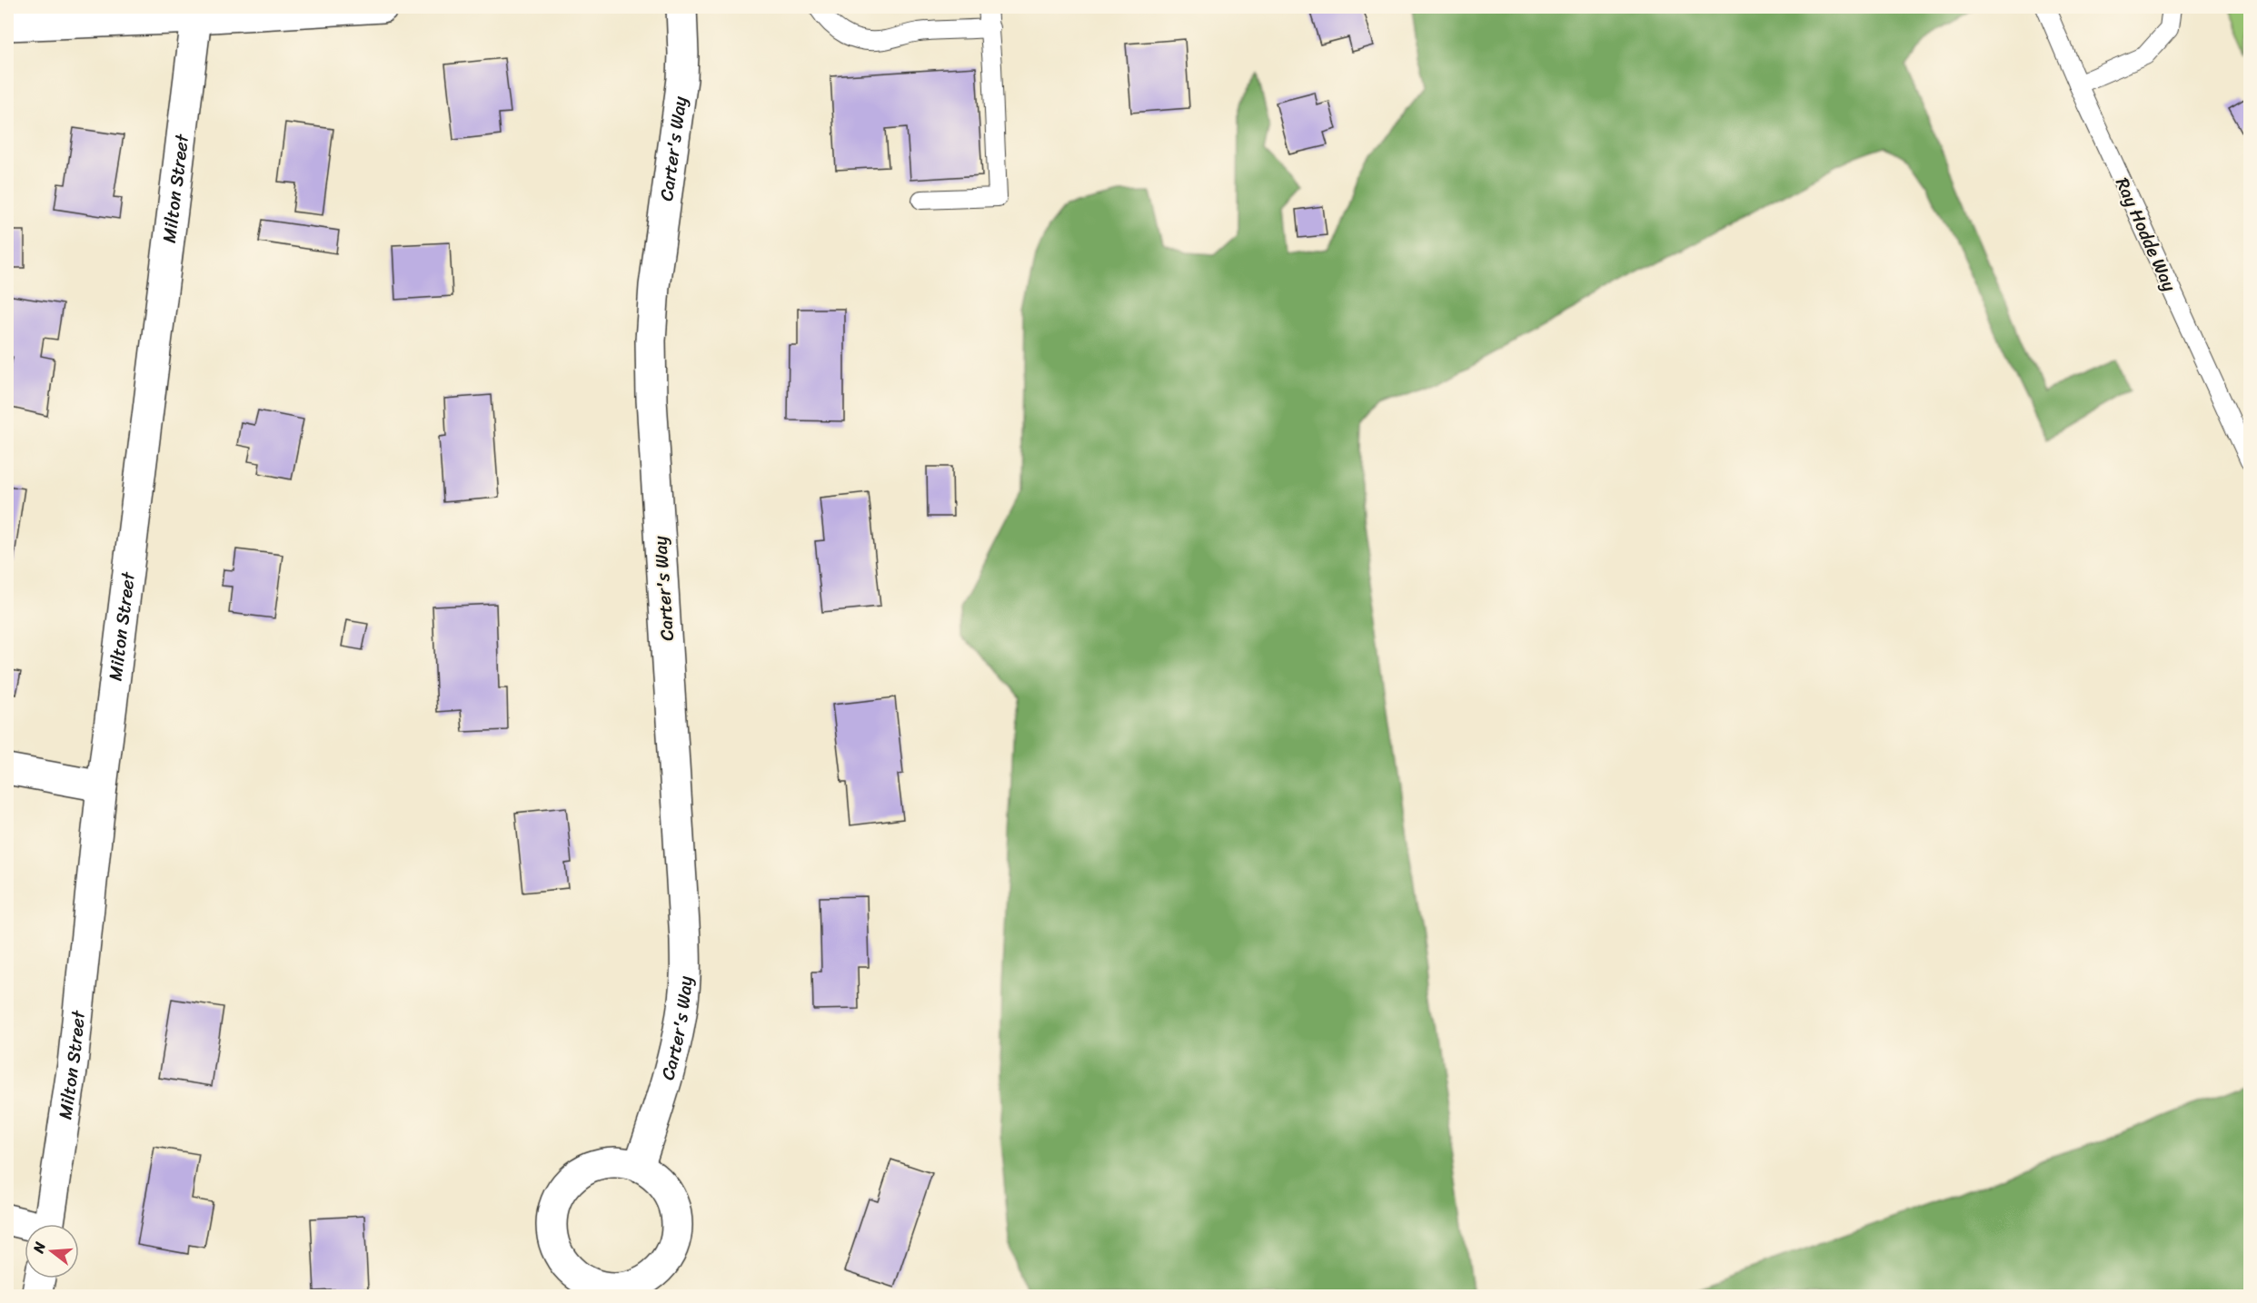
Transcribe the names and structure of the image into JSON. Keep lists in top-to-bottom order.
{
  "streets": {
    "street": ["Carter's Way", "Milton Street"],
    "lane": ["Ray Hodde Way"]
  },
  "north": "left"
}
